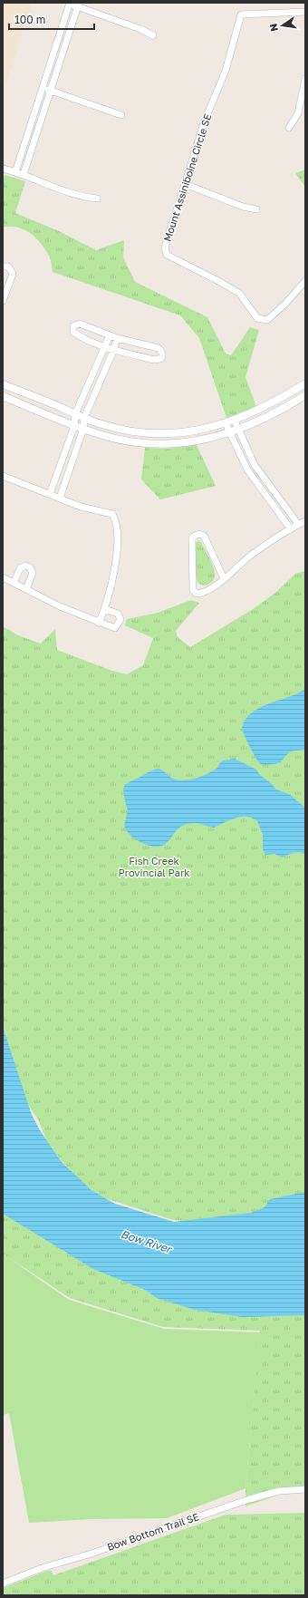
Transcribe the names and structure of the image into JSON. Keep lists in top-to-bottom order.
{
  "streets": {
    "street": ["Mount Assiniboine Circle SE", "Bow Bottom Trail SE"]
  },
  "water": ["Bow River"],
  "parks": ["Fish Creek Provincial Park"],
  "scale_bar": "100 m",
  "north": "left"
}
